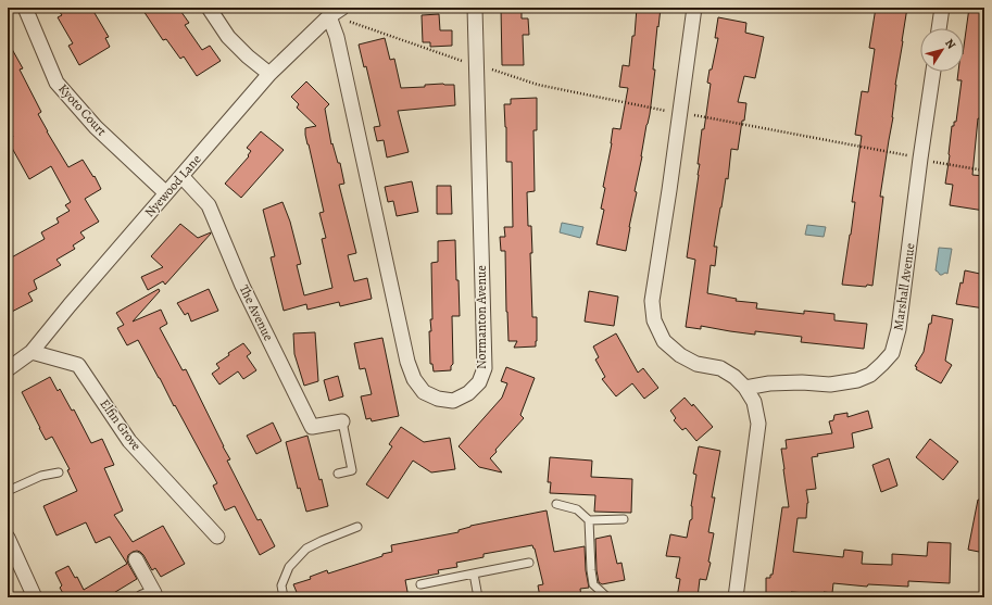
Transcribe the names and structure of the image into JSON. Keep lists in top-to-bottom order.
{
  "streets": {
    "street": [
      "Kyoto Court",
      "Nyewood Lane",
      "Marshall Avenue",
      "The Avenue",
      "Normanton Avenue",
      "Elfin Grove"
    ]
  },
  "crossings": [
    ["Kyoto Court", "Nyewood Lane"],
    ["Nyewood Lane", "The Avenue"],
    ["Nyewood Lane", "Normanton Avenue"],
    ["Nyewood Lane", "Elfin Grove"]
  ],
  "north": "top right"
}
